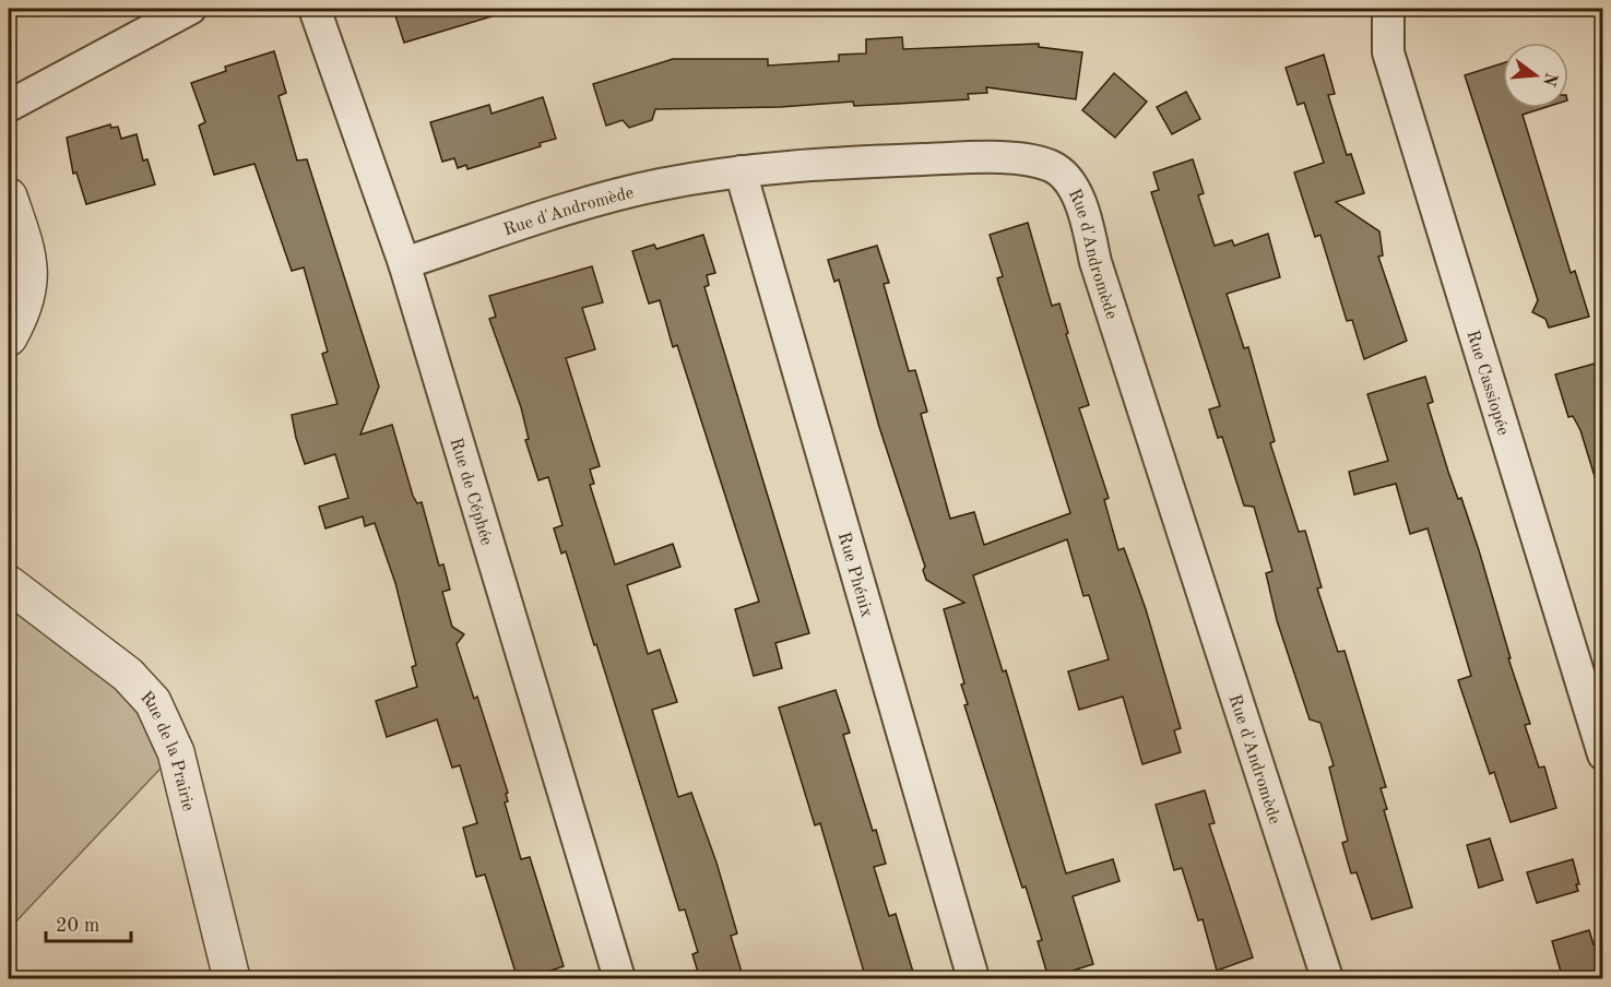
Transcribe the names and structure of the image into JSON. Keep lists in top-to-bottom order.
{
  "streets": {
    "street": [
      "Rue d'Andromède",
      "Rue Cassiopée",
      "Rue de Céphée",
      "Rue Phénix",
      "Rue de la Prairie"
    ]
  },
  "crossings": [
    ["Rue d'Andromède", "Rue de Céphée"],
    ["Rue d'Andromède", "Rue Phénix"]
  ],
  "scale_bar": "20 m",
  "north": "right"
}
